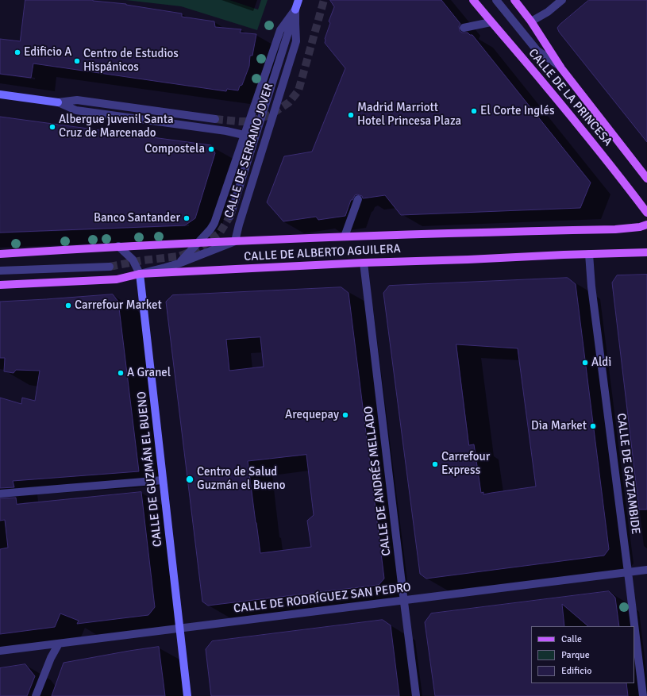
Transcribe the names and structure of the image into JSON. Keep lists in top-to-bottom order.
{
  "streets": {
    "main road": ["CALLE DE LA PRINCESA", "CALLE DE ALBERTO AGUILERA"],
    "street": [
      "CALLE DE SERRANO JOVER",
      "CALLE DE GUZMÁN EL BUENO",
      "CALLE DE GAZTAMBIDE",
      "CALLE DE ANDRÉS MELLADO",
      "CALLE DE RODRÍGUEZ SAN PEDRO"
    ]
  },
  "crossings": [
    ["CALLE DE SERRANO JOVER", "CALLE DE ALBERTO AGUILERA"],
    ["CALLE DE ALBERTO AGUILERA", "CALLE DE GUZMÁN EL BUENO"],
    ["CALLE DE ALBERTO AGUILERA", "CALLE DE GAZTAMBIDE"],
    ["CALLE DE ALBERTO AGUILERA", "CALLE DE ANDRÉS MELLADO"],
    ["CALLE DE GUZMÁN EL BUENO", "CALLE DE RODRÍGUEZ SAN PEDRO"],
    ["CALLE DE GAZTAMBIDE", "CALLE DE RODRÍGUEZ SAN PEDRO"],
    ["CALLE DE ANDRÉS MELLADO", "CALLE DE RODRÍGUEZ SAN PEDRO"]
  ],
  "places": [
    "Edificio A",
    "Centro de Estudios Hispánicos",
    "El Corte Inglés",
    "Madrid Marriott Hotel Princesa Plaza",
    "Albergue juvenil Santa Cruz de Marcenado",
    "Compostela",
    "Banco Santander",
    "Carrefour Market",
    "Aldi",
    "A Granel",
    "Arequepay",
    "Dia Market",
    "Carrefour Express",
    "Centro de Salud Guzmán el Bueno"
  ],
  "legend": ["Calle", "Parque", "Edificio"]
}
